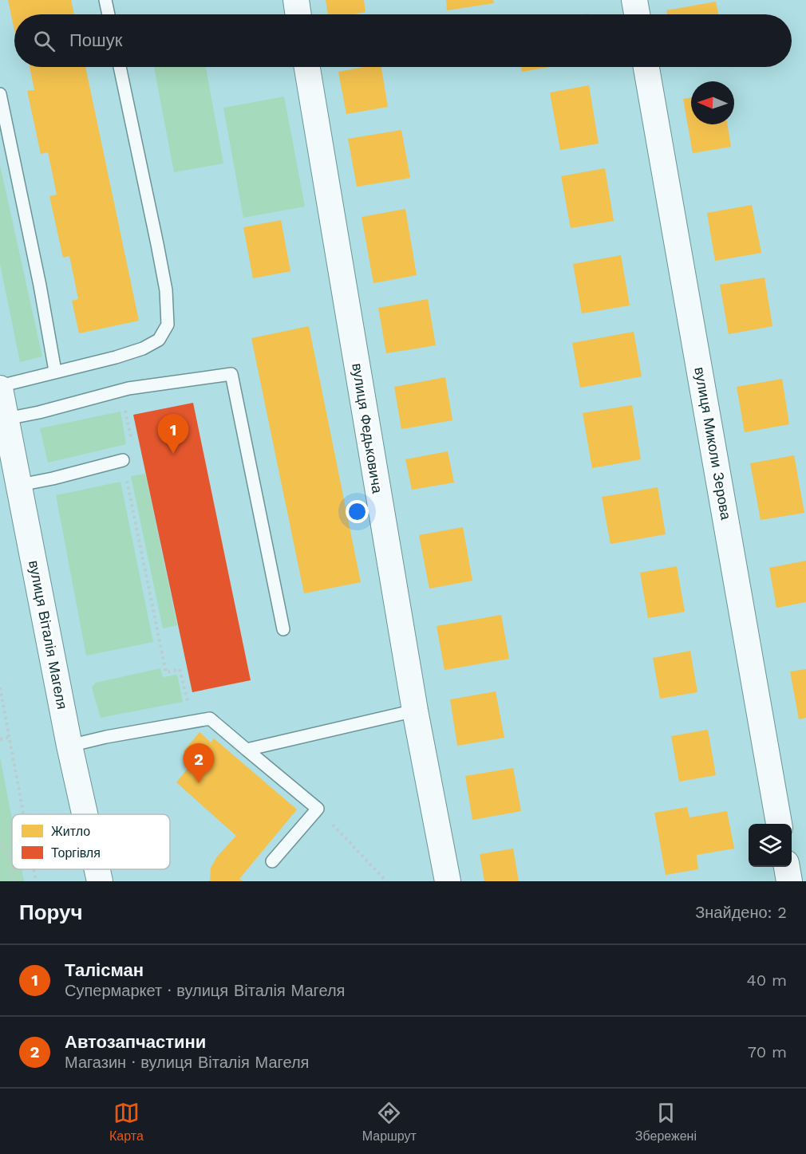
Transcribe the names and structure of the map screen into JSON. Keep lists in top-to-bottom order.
{
  "streets": {
    "street": ["вулиця Федьковича", "вулиця Миколи Зерова", "вулиця Віталія Магеля"]
  },
  "legend": ["Житло", "Торгівля"],
  "north": "left",
  "page": {
    "search": "Пошук",
    "pins": ["1", "2"],
    "heading": ["Поруч", "Знайдено: 2"],
    "list": [
      {
        "mark": "1",
        "name": "Талісман",
        "note": "Супермаркет · вулиця Віталія Магеля",
        "value": "40 m"
      },
      {
        "mark": "2",
        "name": "Автозапчастини",
        "note": "Магазин · вулиця Віталія Магеля",
        "value": "70 m"
      }
    ],
    "nav": ["Карта", "Маршрут", "Збережені"]
  }
}
